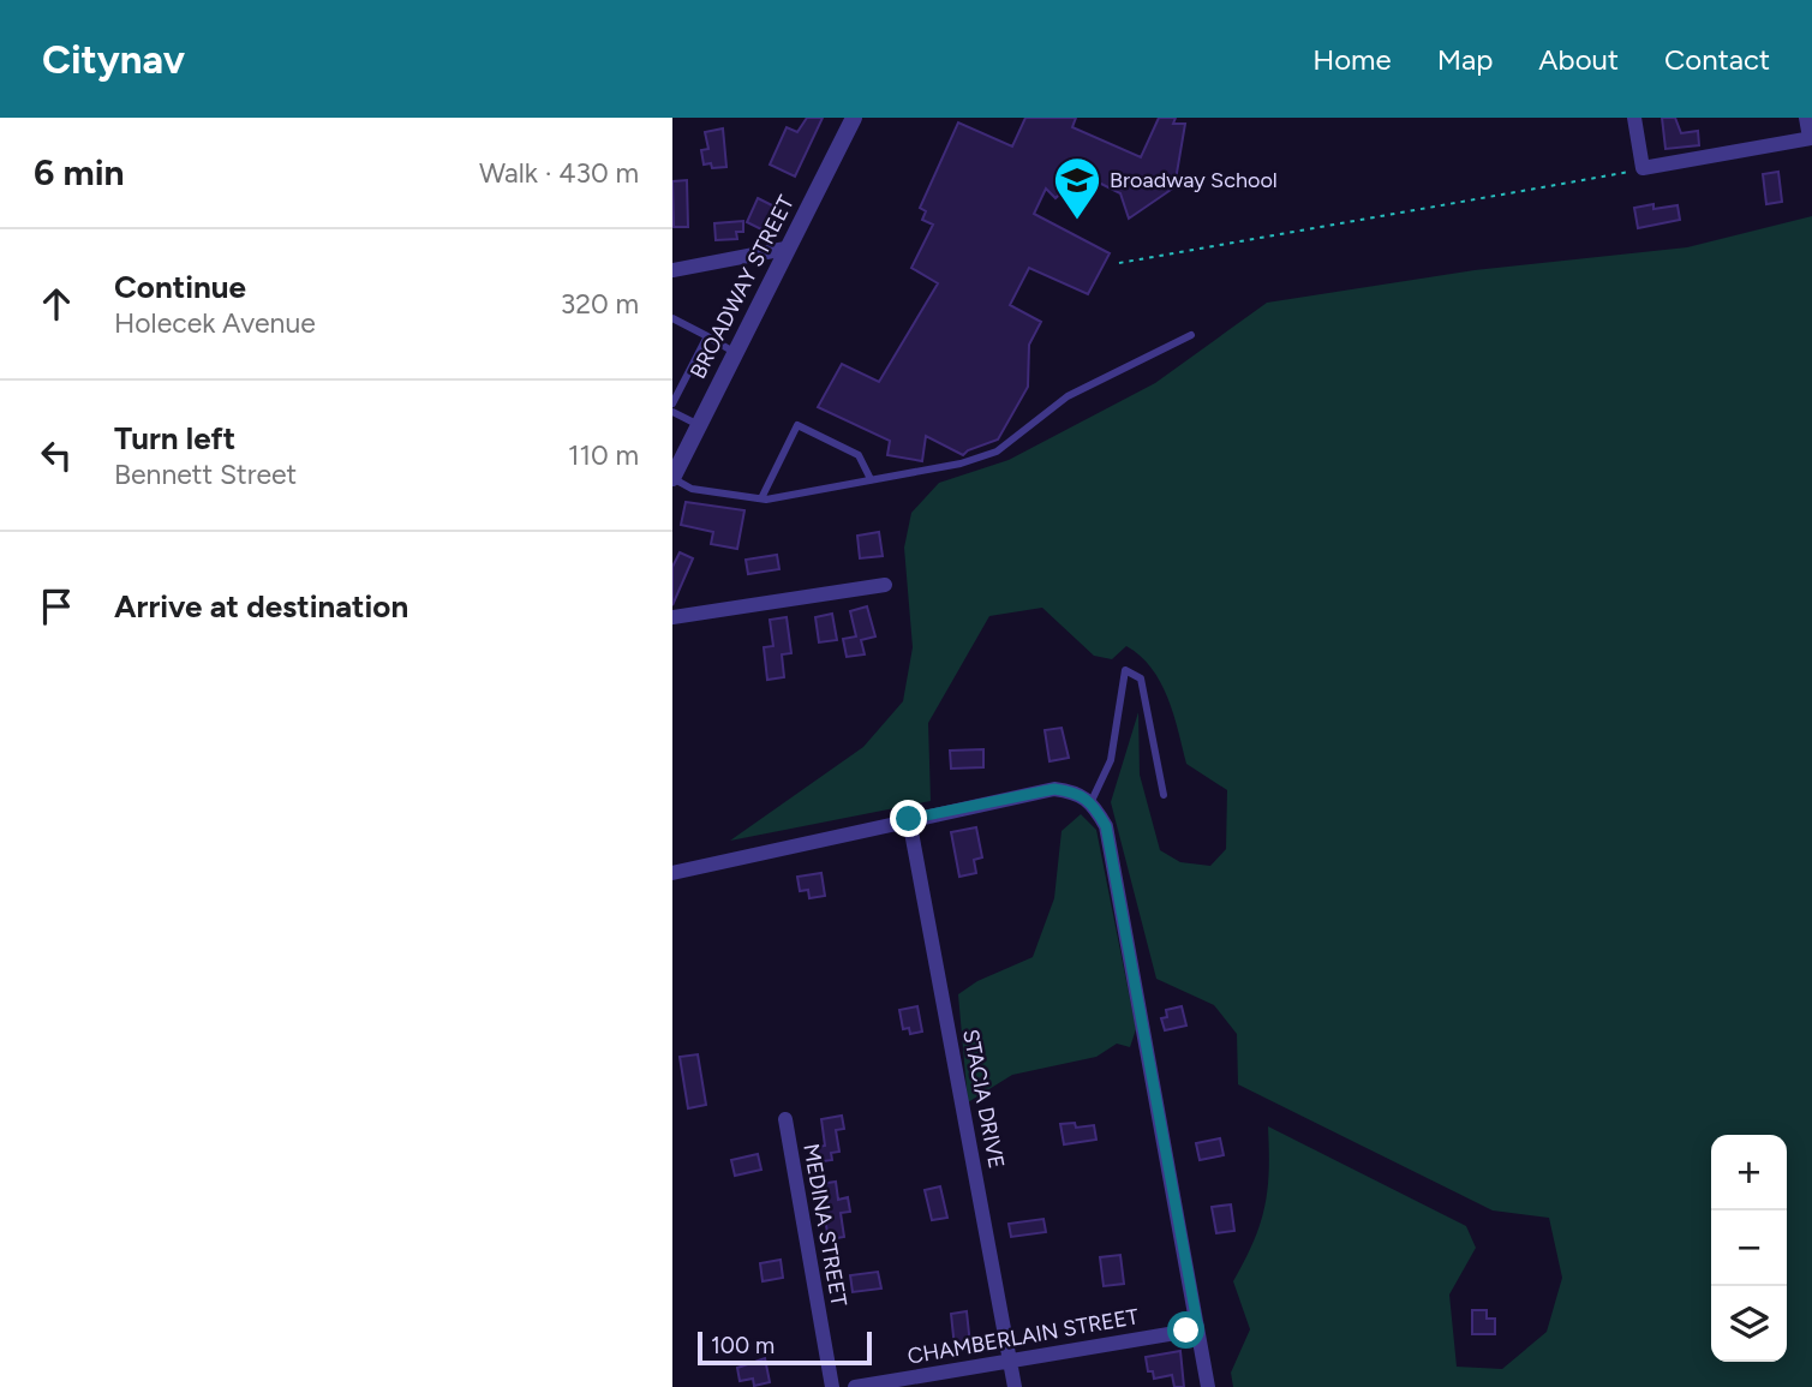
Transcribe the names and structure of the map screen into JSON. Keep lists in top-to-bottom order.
{
  "streets": {
    "street": [
      "BROADWAY STREET",
      "STACIA DRIVE",
      "MEDINA STREET",
      "CHAMBERLAIN STREET"
    ]
  },
  "crossings": [
    ["STACIA DRIVE", "CHAMBERLAIN STREET"]
  ],
  "places": {
    "school or university": ["Broadway School"]
  },
  "scale_bar": "100 m",
  "page": {
    "header": "Citynav",
    "nav": [
      "Home",
      "Map",
      "About",
      "Contact"
    ],
    "heading": ["6 min", "Walk · 430 m"],
    "list": [
      ["Continue", "Holecek Avenue", "320 m"],
      ["Turn left", "Bennett Street", "110 m"],
      "Arrive at destination"
    ],
    "map_buttons": ["+", "−"],
    "scale": "100 m"
  }
}
